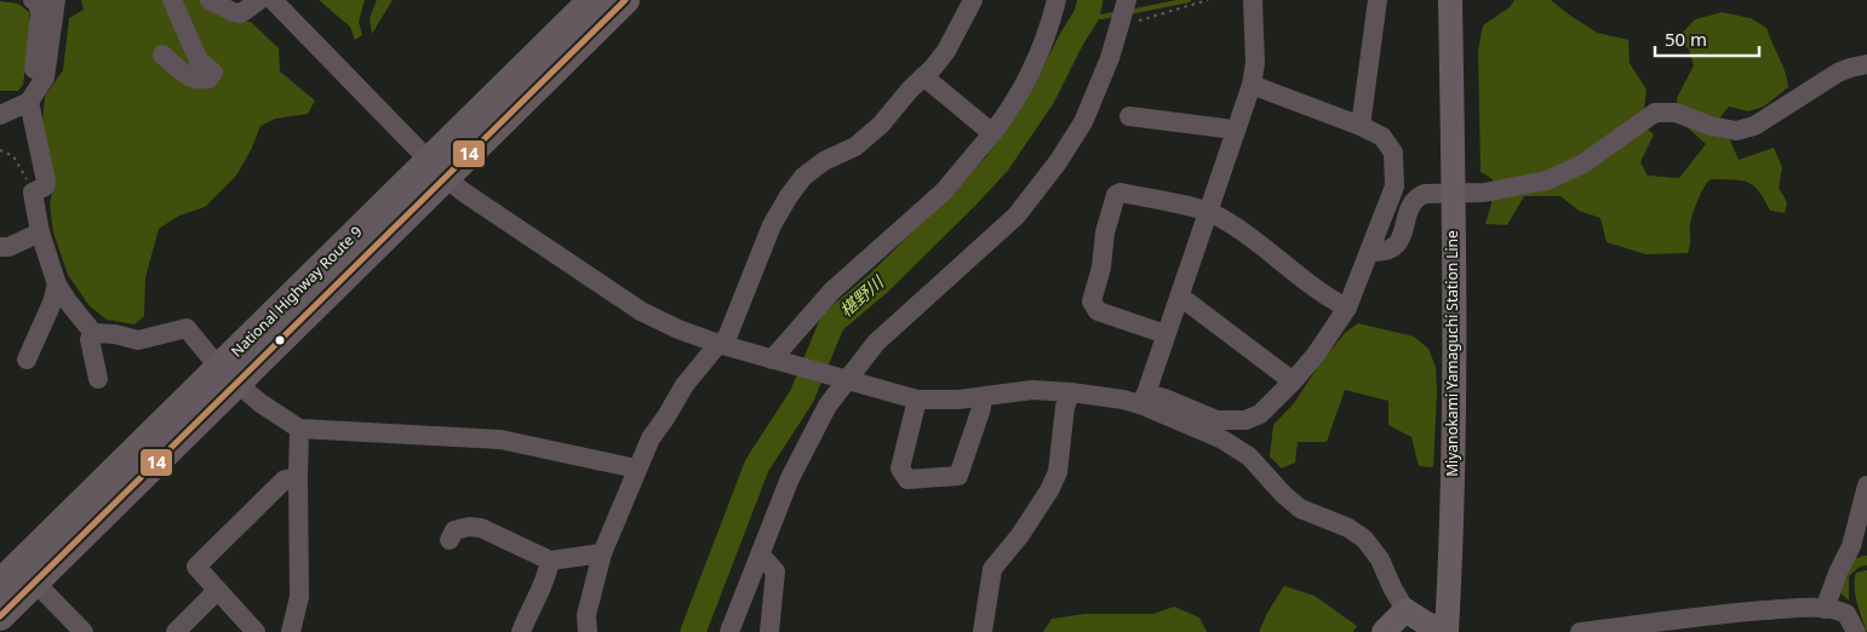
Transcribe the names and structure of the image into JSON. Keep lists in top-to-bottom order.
{
  "streets": {
    "highway": ["National Highway Route 9"],
    "main road": ["Miyanokami Yamaguchi Station Line"]
  },
  "water": ["椹野川"],
  "lines": ["transit line 14"],
  "scale_bar": "50 m"
}
